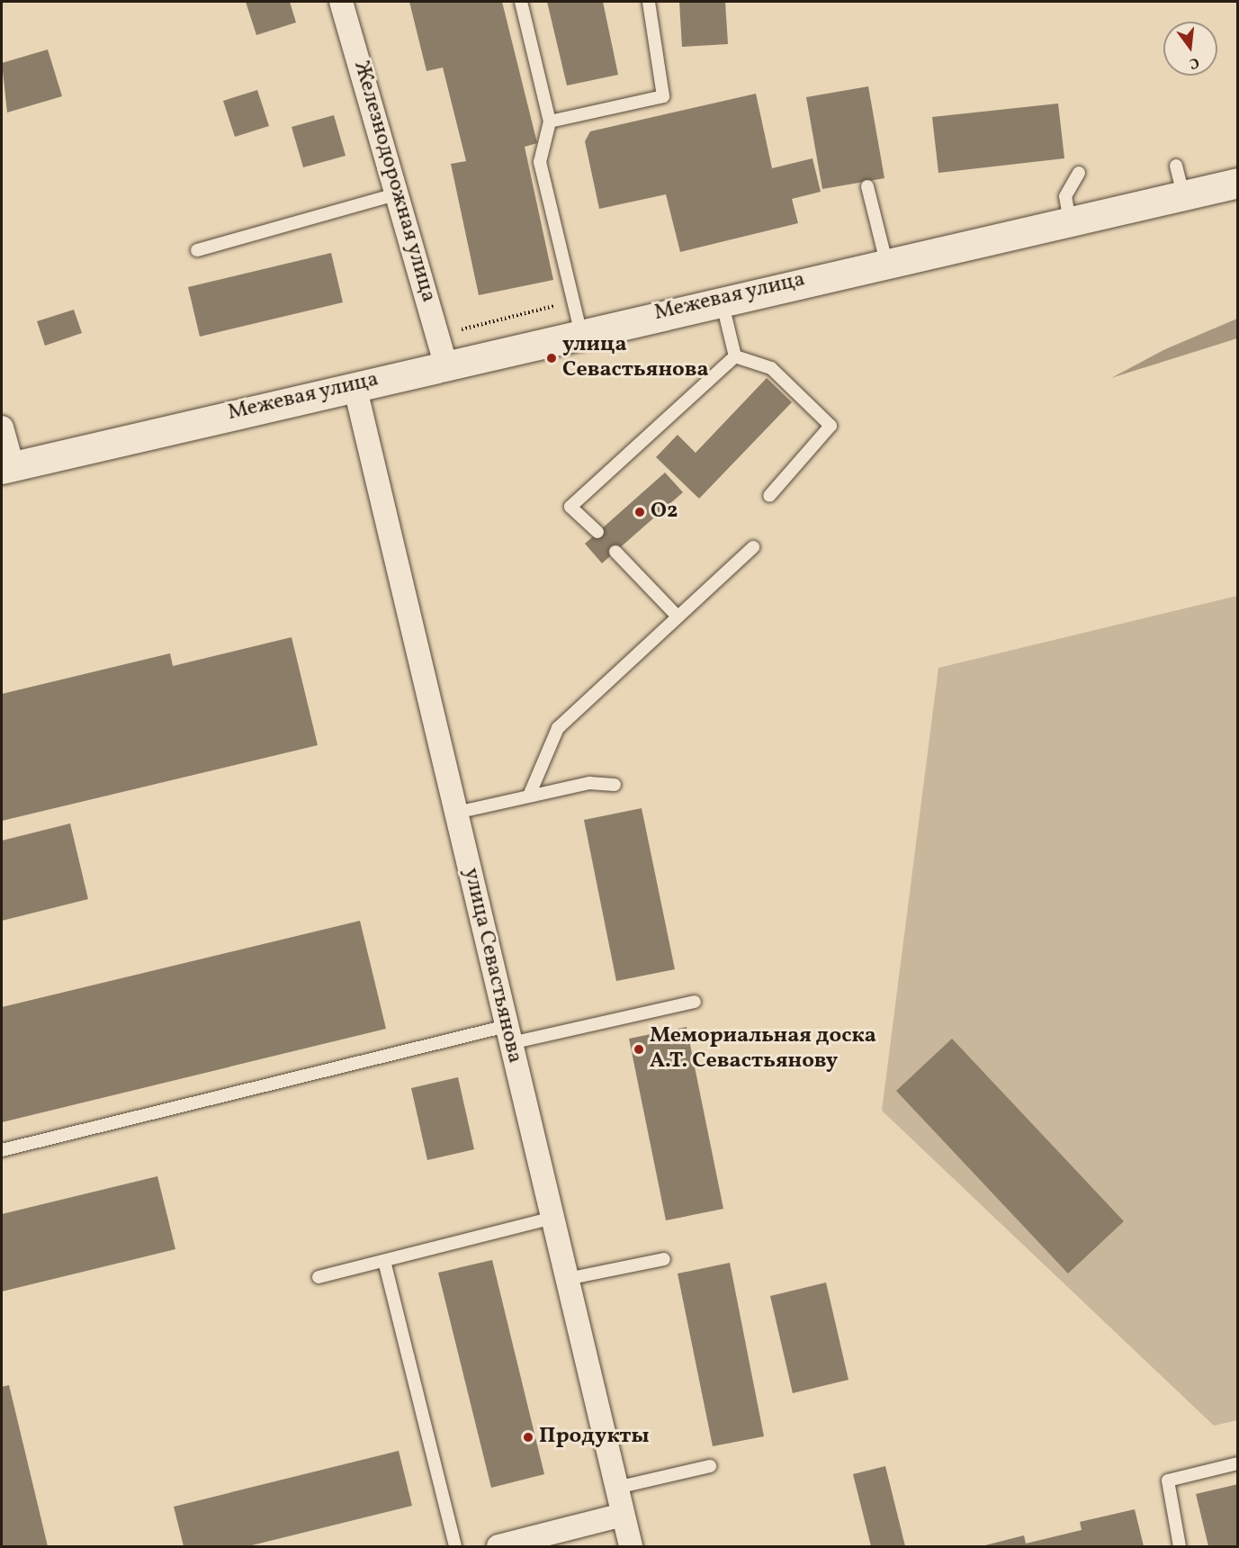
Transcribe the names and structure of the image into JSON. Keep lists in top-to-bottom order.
{
  "streets": {
    "street": ["Железнодорожная улица", "Межевая улица", "улица Севастьянова"]
  },
  "crossings": [
    ["Железнодорожная улица", "Межевая улица"],
    ["Межевая улица", "улица Севастьянова"]
  ],
  "places": [
    "улица Севастьянова",
    "O2",
    "Мемориальная доска А.Т. Севастьянову",
    "Продукты"
  ],
  "north": "bottom"
}
